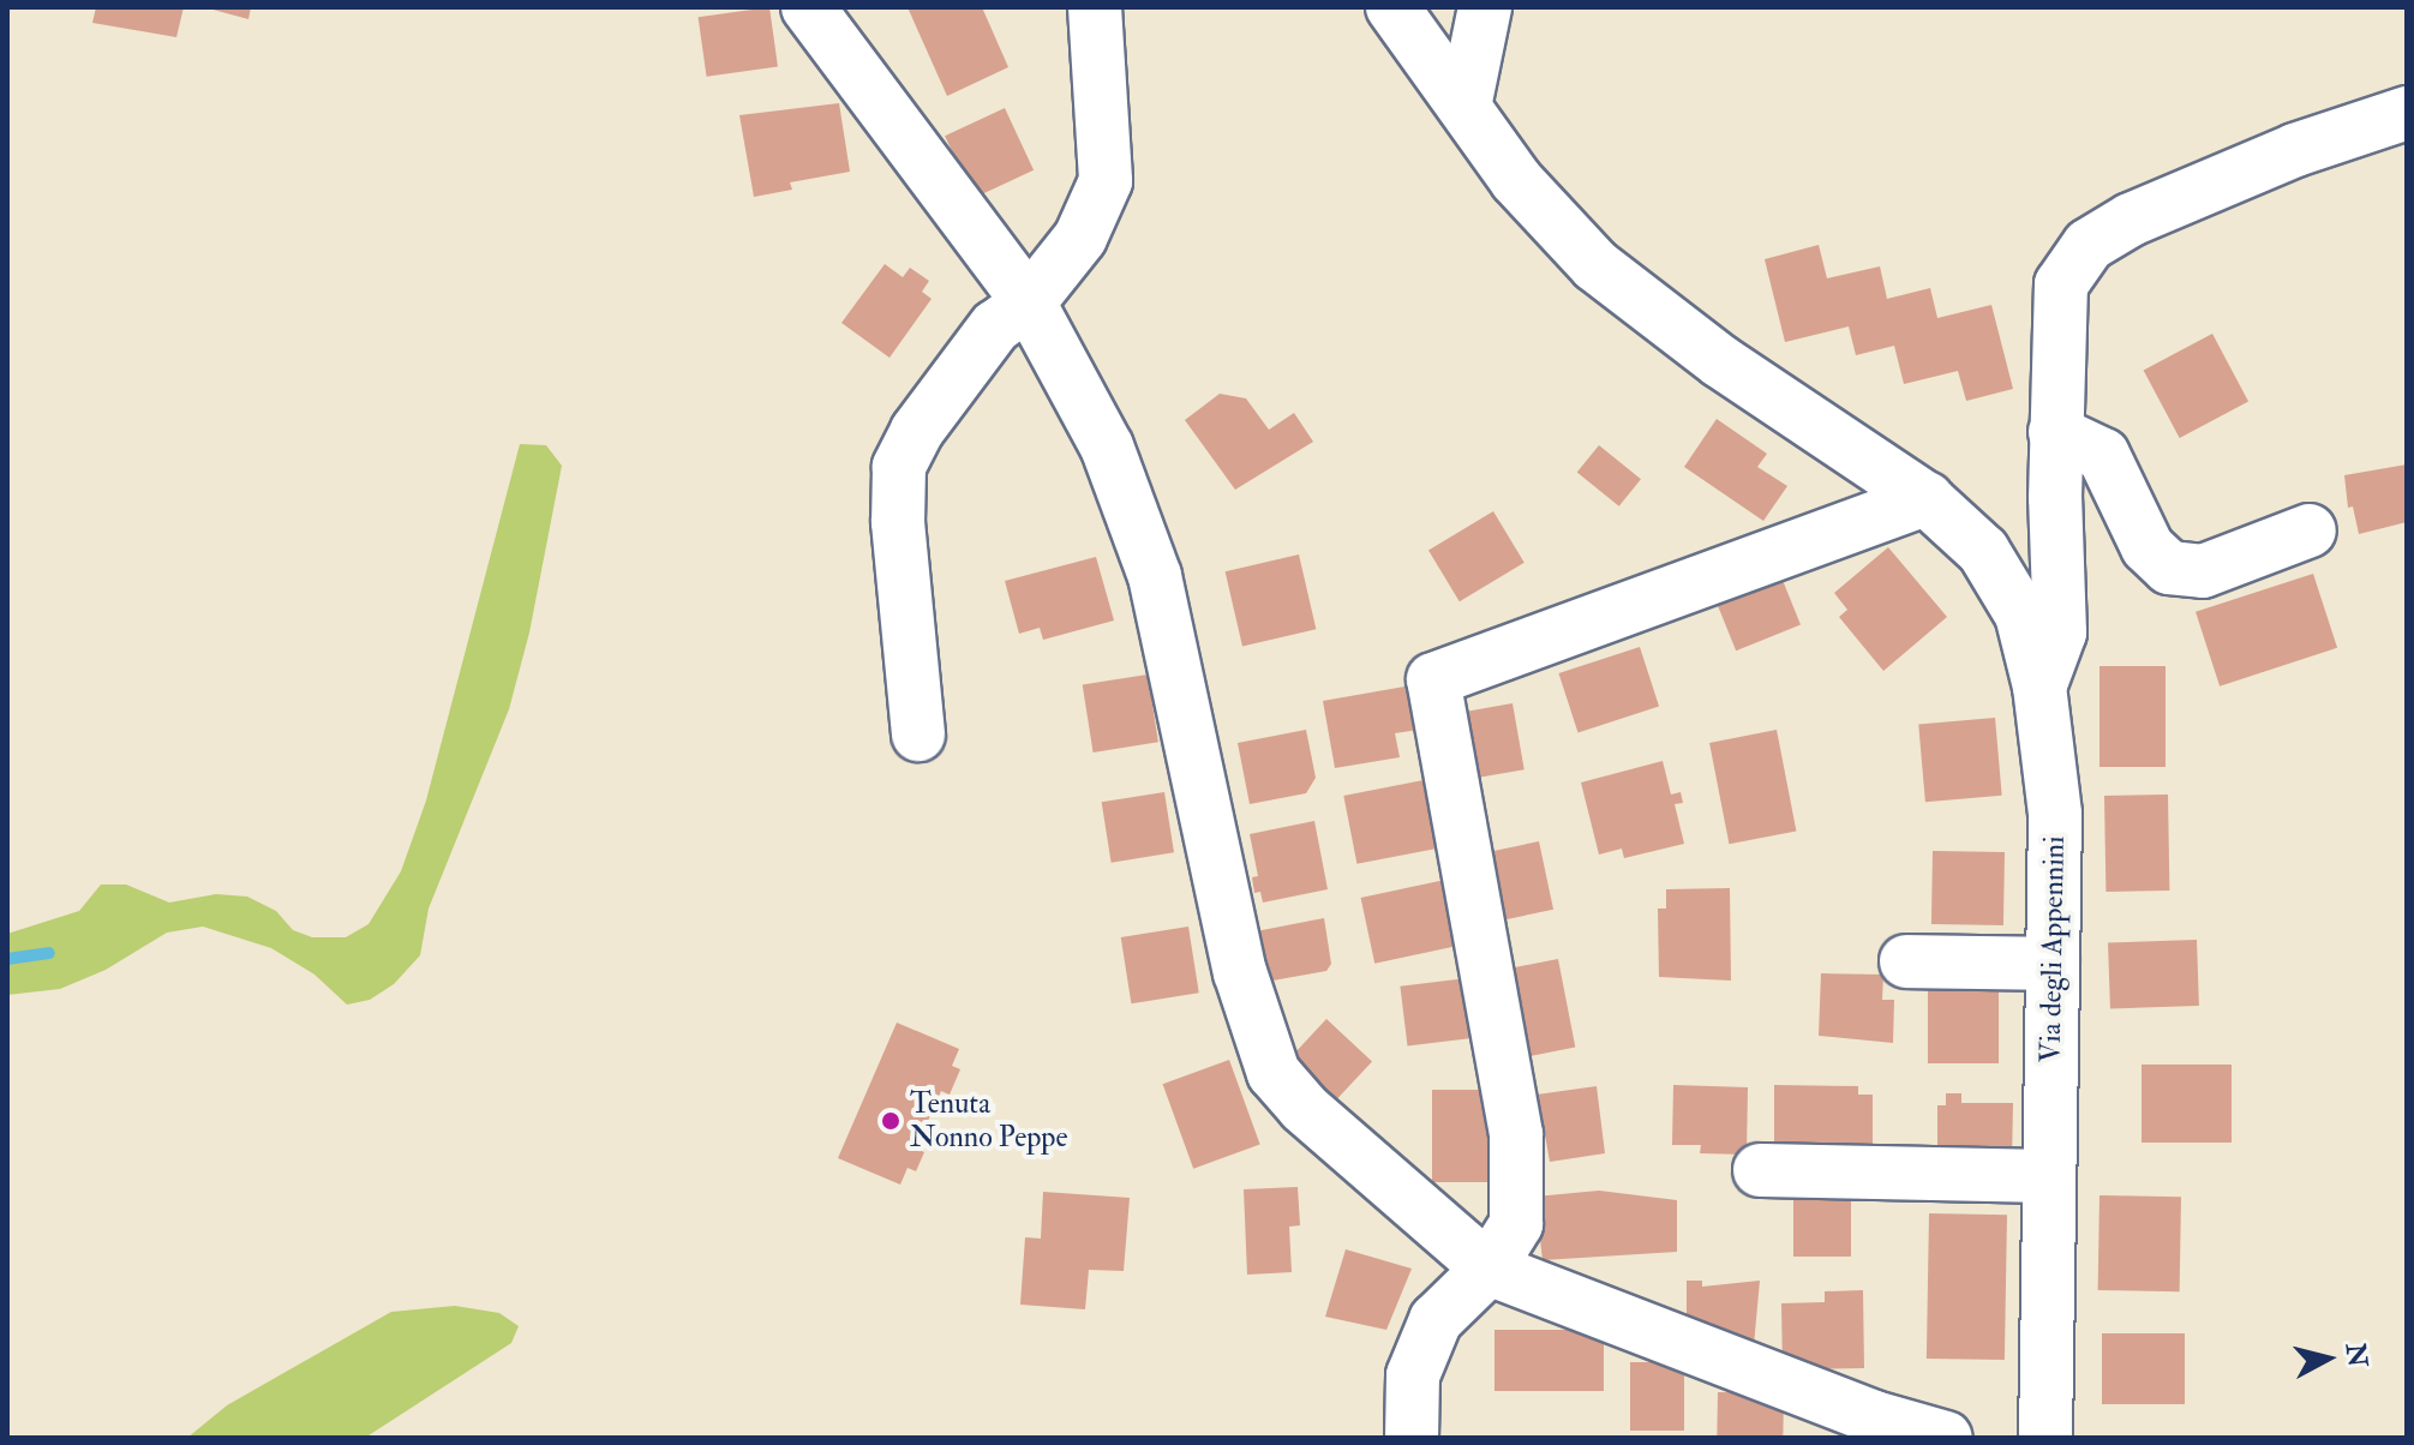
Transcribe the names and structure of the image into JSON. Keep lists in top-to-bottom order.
{
  "streets": {
    "street": ["Via degli Appennini"]
  },
  "places": ["Tenuta Nonno Peppe"],
  "north": "right"
}
